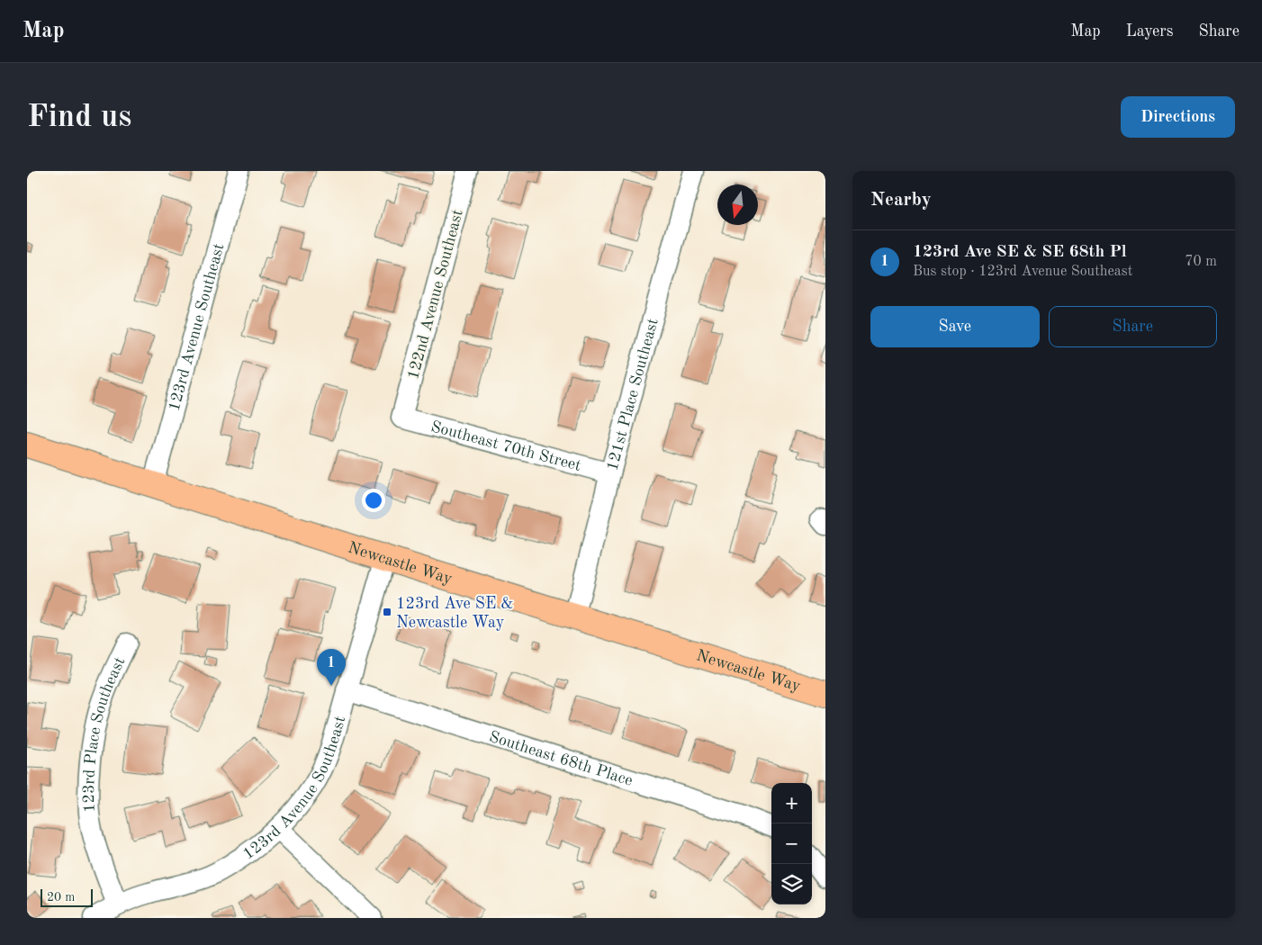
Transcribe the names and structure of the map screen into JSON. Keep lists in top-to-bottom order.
{
  "streets": {
    "main road": ["Newcastle Way"],
    "street": [
      "122nd Avenue Southeast",
      "123rd Avenue Southeast",
      "121st Place Southeast",
      "Southeast 70th Street",
      "123rd Place Southeast",
      "Southeast 68th Place"
    ]
  },
  "crossings": [
    ["122nd Avenue Southeast", "Southeast 70th Street"],
    ["123rd Avenue Southeast", "Newcastle Way"],
    ["123rd Avenue Southeast", "123rd Place Southeast"],
    ["123rd Avenue Southeast", "Southeast 68th Place"],
    ["121st Place Southeast", "Southeast 70th Street"],
    ["121st Place Southeast", "Newcastle Way"]
  ],
  "places": {
    "transit": ["123rd Ave SE & Newcastle Way"]
  },
  "scale_bar": "20 m",
  "north": "bottom",
  "page": {
    "header": "Map",
    "nav": ["Map", "Layers", "Share"],
    "buttons": [
      "Directions",
      ["Save", "Share"]
    ],
    "title": "Find us",
    "heading": "Nearby",
    "list": [
      {
        "mark": "1",
        "name": "123rd Ave SE & SE 68th Pl",
        "note": "Bus stop · 123rd Avenue Southeast",
        "value": "70 m"
      }
    ],
    "pins": "1",
    "map_buttons": ["+", "−"],
    "scale": "20 m"
  }
}
